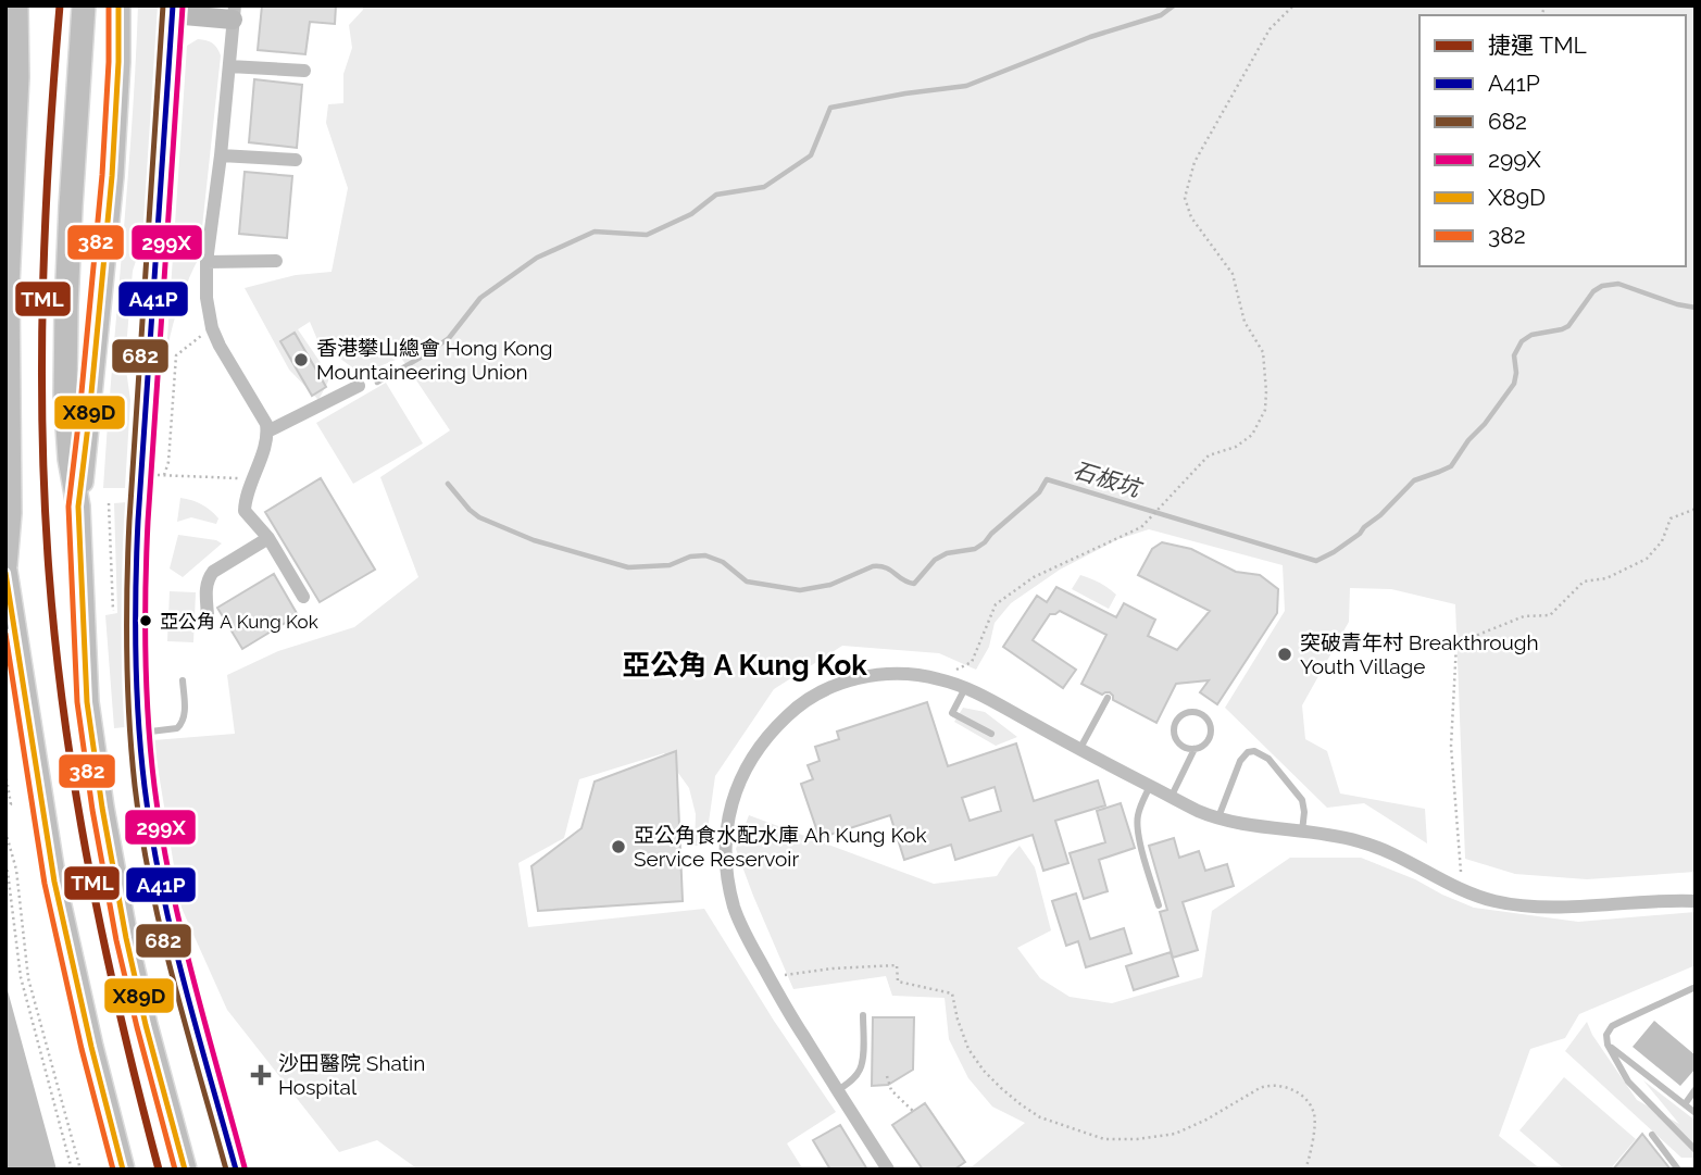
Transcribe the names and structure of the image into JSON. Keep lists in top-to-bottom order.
{
  "districts": ["亞公角 A Kung Kok"],
  "water": ["石板坑"],
  "places": {
    "other": [
      "香港攀山總會 Hong Kong Mountaineering Union",
      "亞公角 A Kung Kok",
      "突破青年村 Breakthrough Youth Village",
      "亞公角食水配水庫 Ah Kung Kok Service Reservoir"
    ],
    "health": ["沙田醫院 Shatin Hospital"]
  },
  "lines": [
    "metro line TML",
    "transit line A41P",
    "transit line 682",
    "transit line X89D",
    "transit line 382",
    "transit line 299X"
  ],
  "legend": [
    "捷運 TML",
    "A41P",
    "682",
    "299X",
    "X89D",
    "382"
  ]
}
